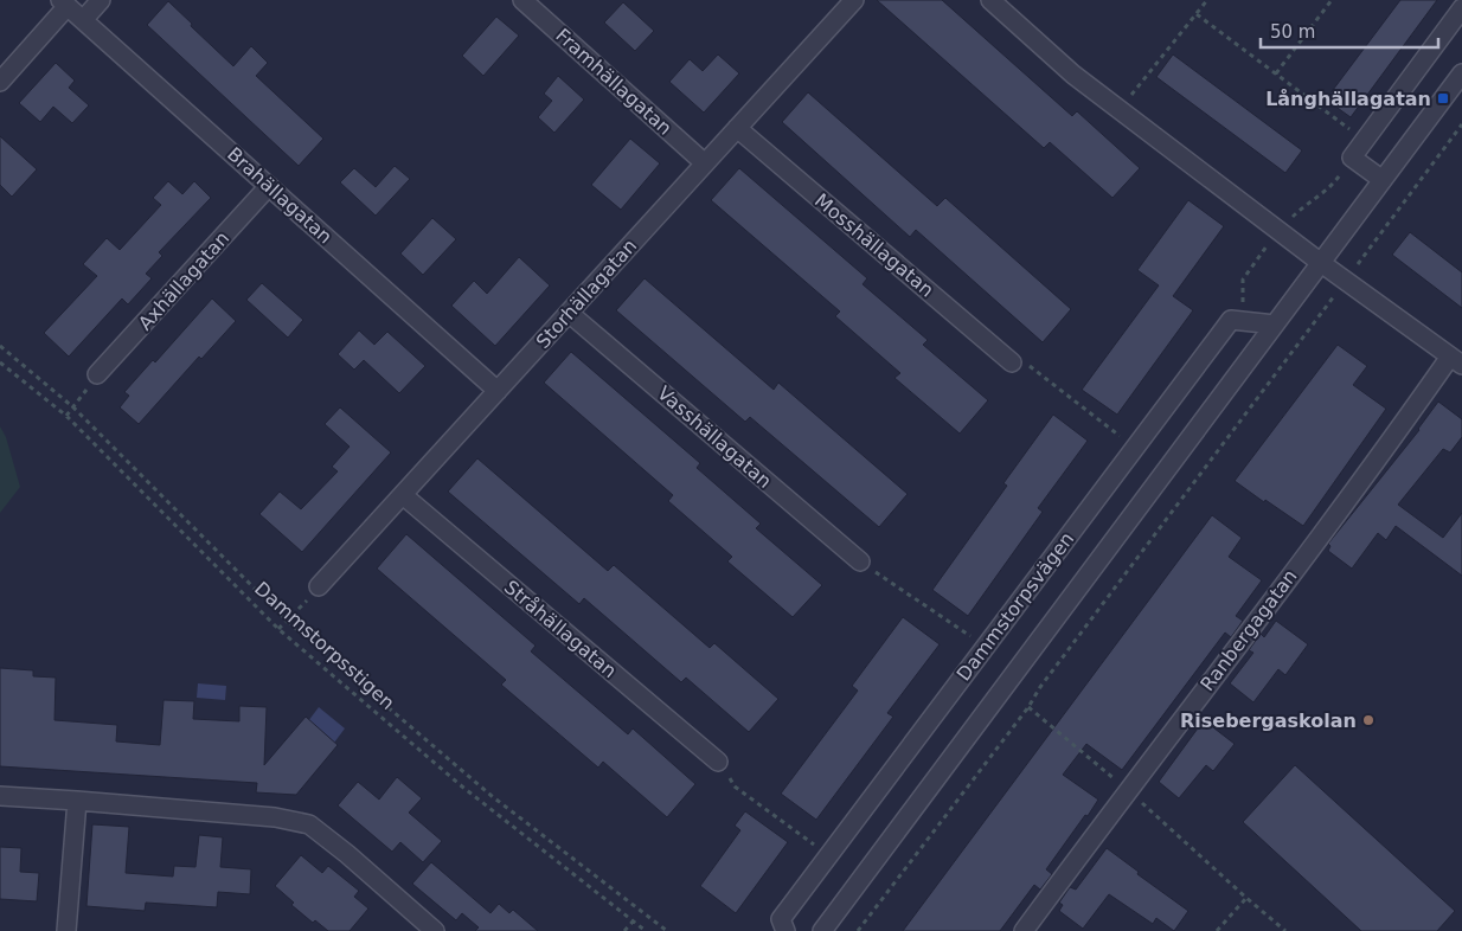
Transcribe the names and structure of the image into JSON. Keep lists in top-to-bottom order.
{
  "streets": {
    "street": [
      "Framhällagatan",
      "Brahällagatan",
      "Mosshällagatan",
      "Axhällagatan",
      "Storhällagatan",
      "Vasshällagatan",
      "Dammstorpsvägen",
      "Stråhällagatan",
      "Ranbergagatan"
    ],
    "path": ["Dammstorpsstigen"]
  },
  "crossings": [
    ["Framhällagatan", "Storhällagatan"],
    ["Brahällagatan", "Axhällagatan"],
    ["Brahällagatan", "Storhällagatan"],
    ["Mosshällagatan", "Storhällagatan"],
    ["Storhällagatan", "Vasshällagatan"],
    ["Storhällagatan", "Stråhällagatan"]
  ],
  "places": {
    "transit": ["Långhällagatan"],
    "other": ["Risebergaskolan"]
  },
  "scale_bar": "50 m"
}
